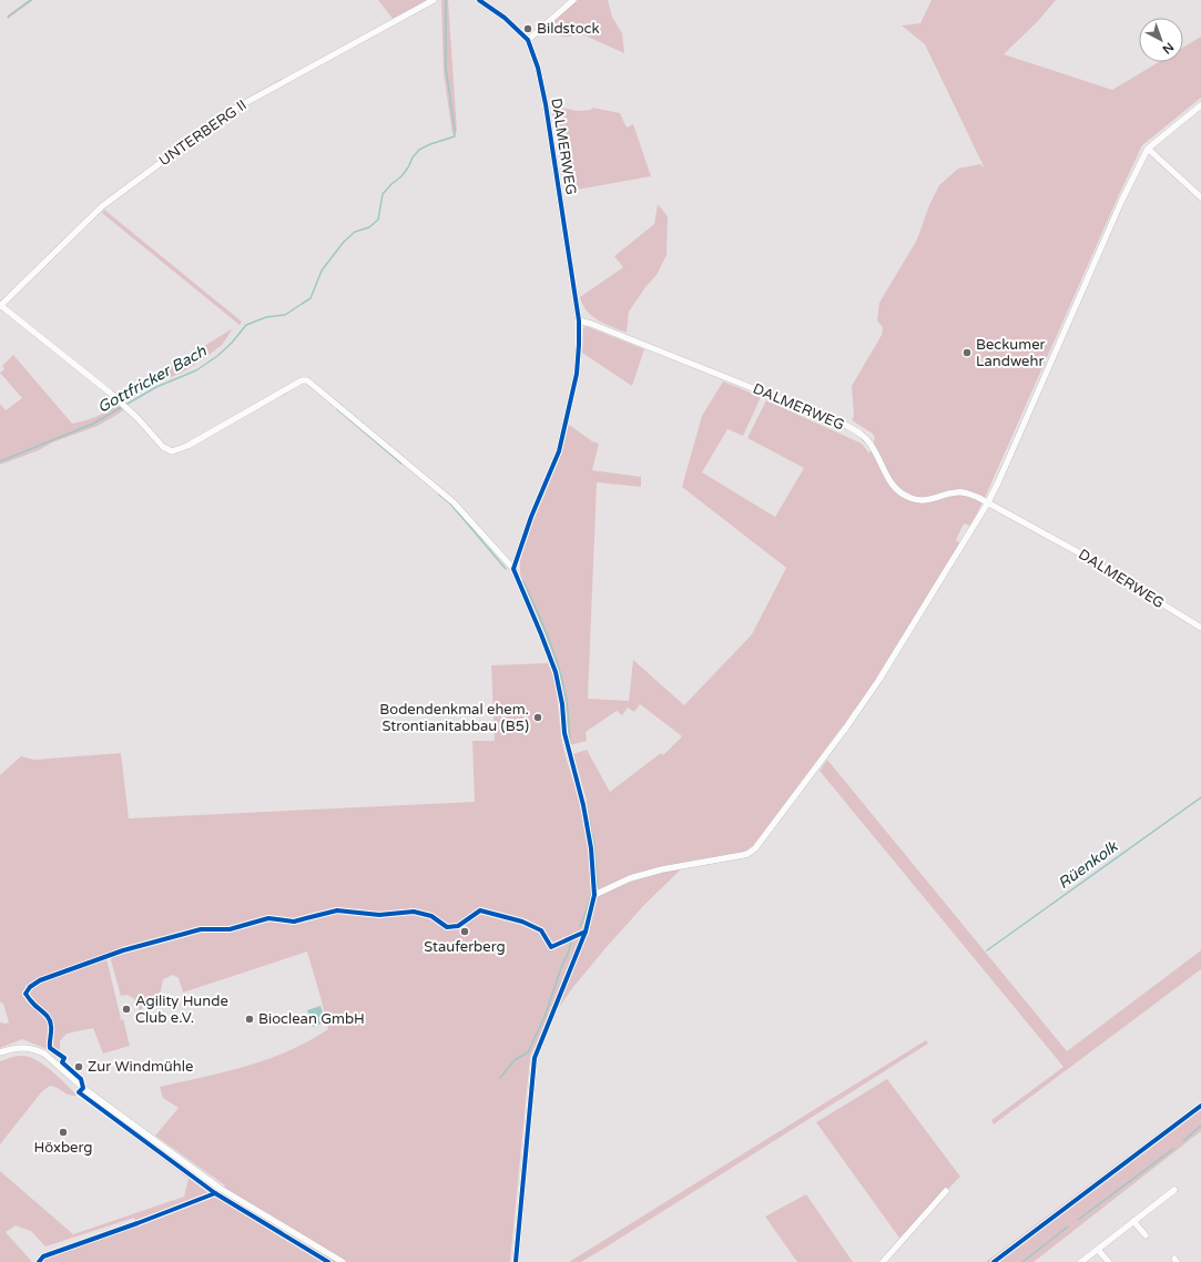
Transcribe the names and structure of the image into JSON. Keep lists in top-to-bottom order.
{
  "streets": {
    "street": ["UNTERBERG II", "DALMERWEG"]
  },
  "water": ["Gottfricker Bach", "Rüenkolk"],
  "places": [
    "Bildstock",
    "Beckumer Landwehr",
    "Bodendenkmal ehem. Strontianitabbau (B5)",
    "Stauferberg",
    "Agility Hunde Club e.V.",
    "Bioclean GmbH",
    "Zur Windmühle",
    "Höxberg"
  ],
  "north": "bottom right"
}
